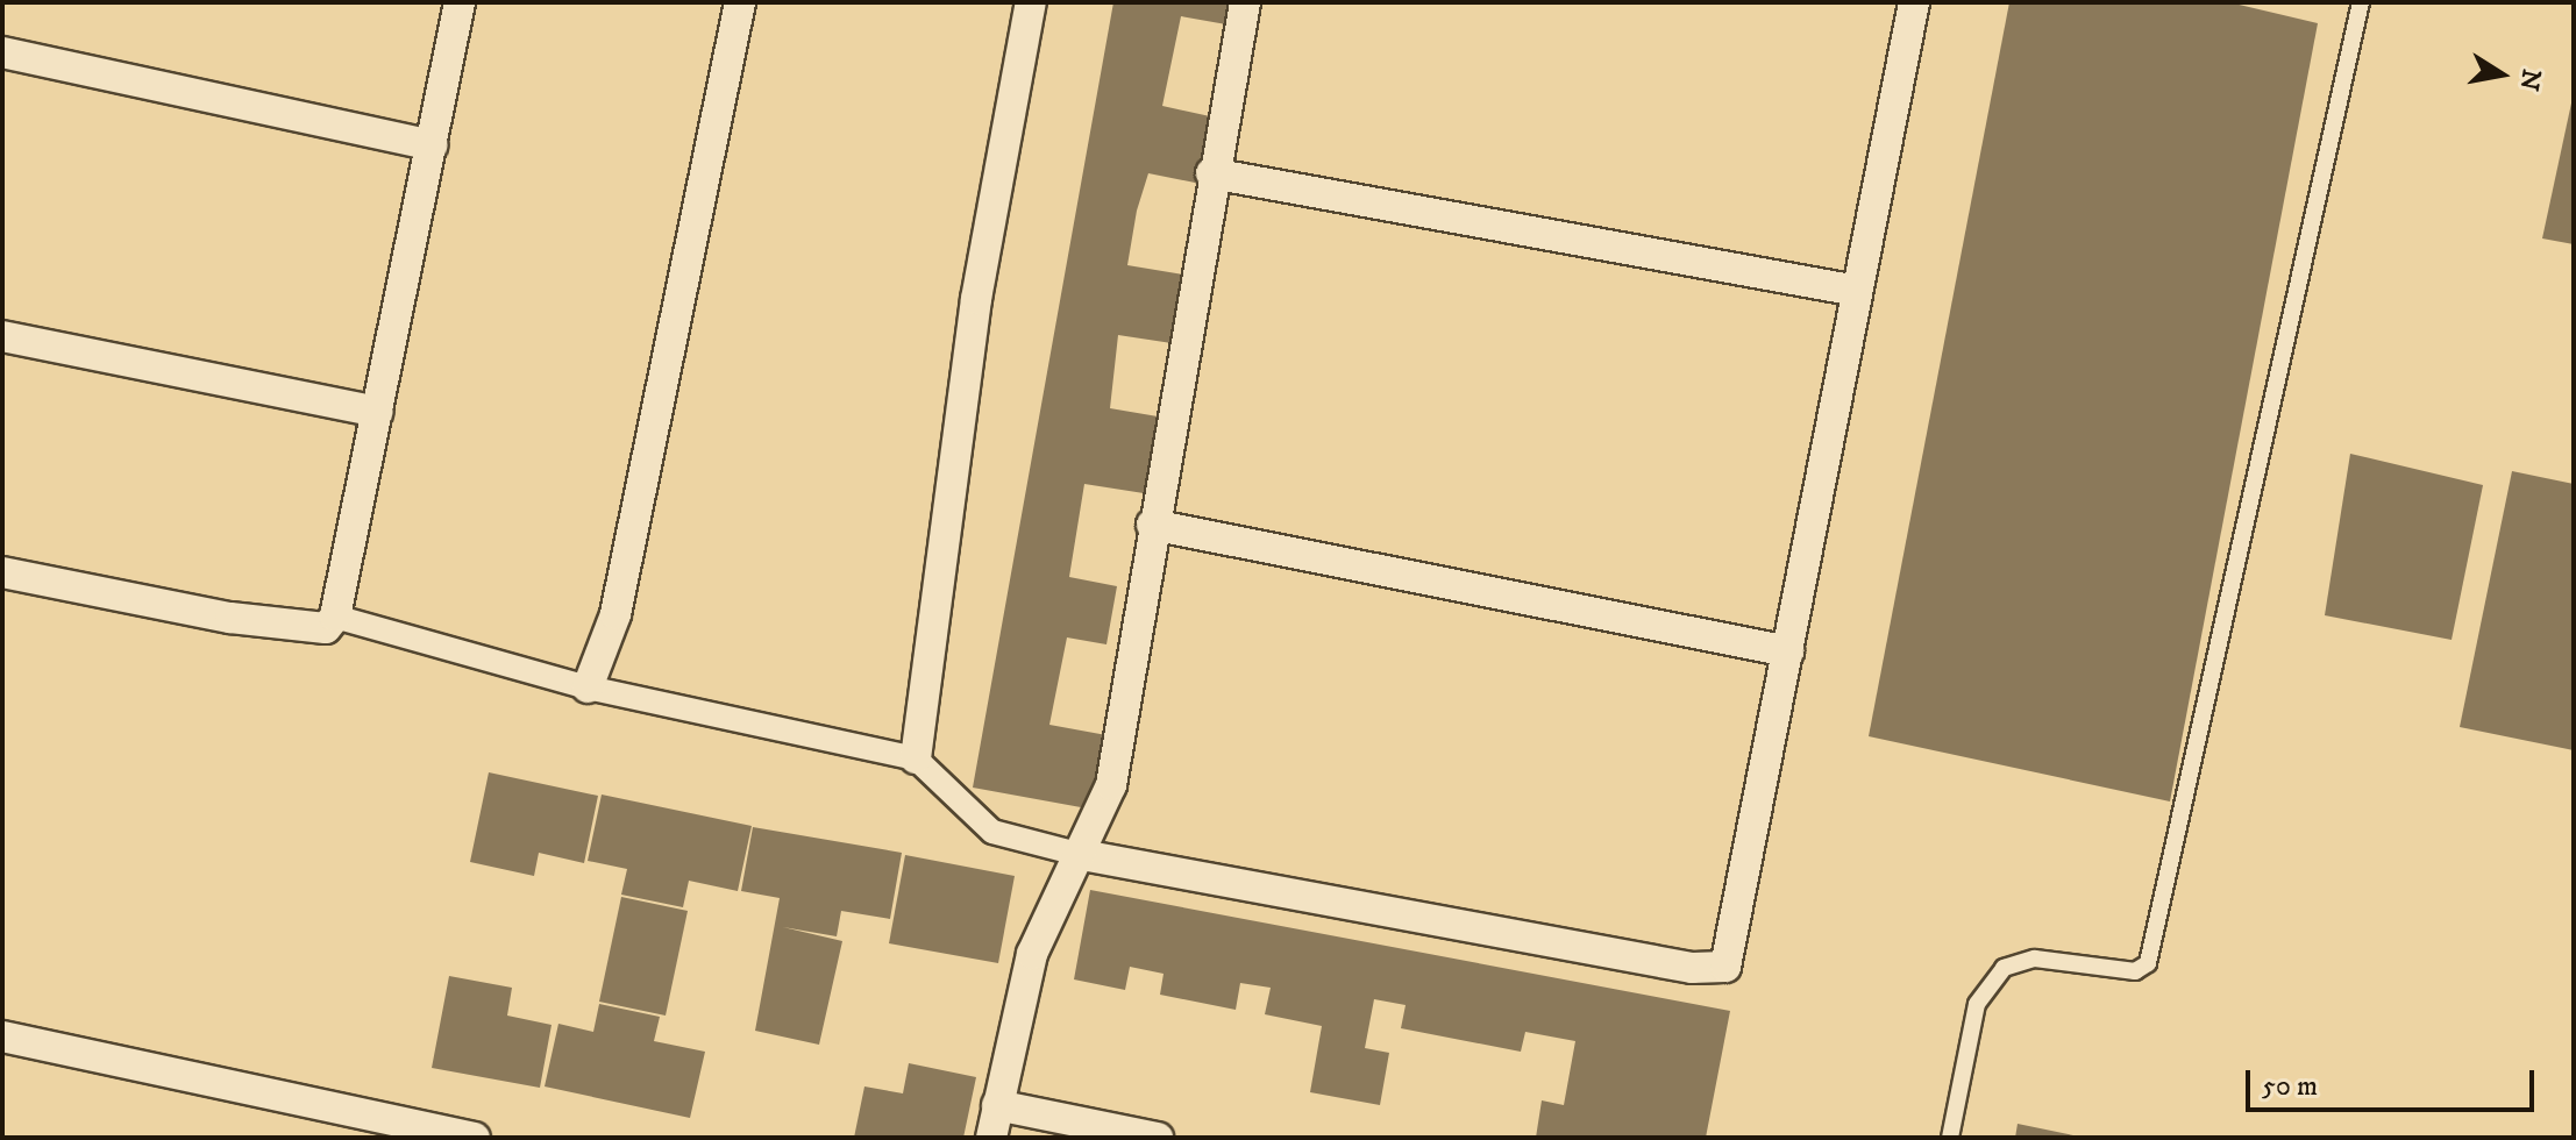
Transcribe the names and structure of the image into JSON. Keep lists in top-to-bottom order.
{
  "scale_bar": "50 m",
  "north": "right"
}
